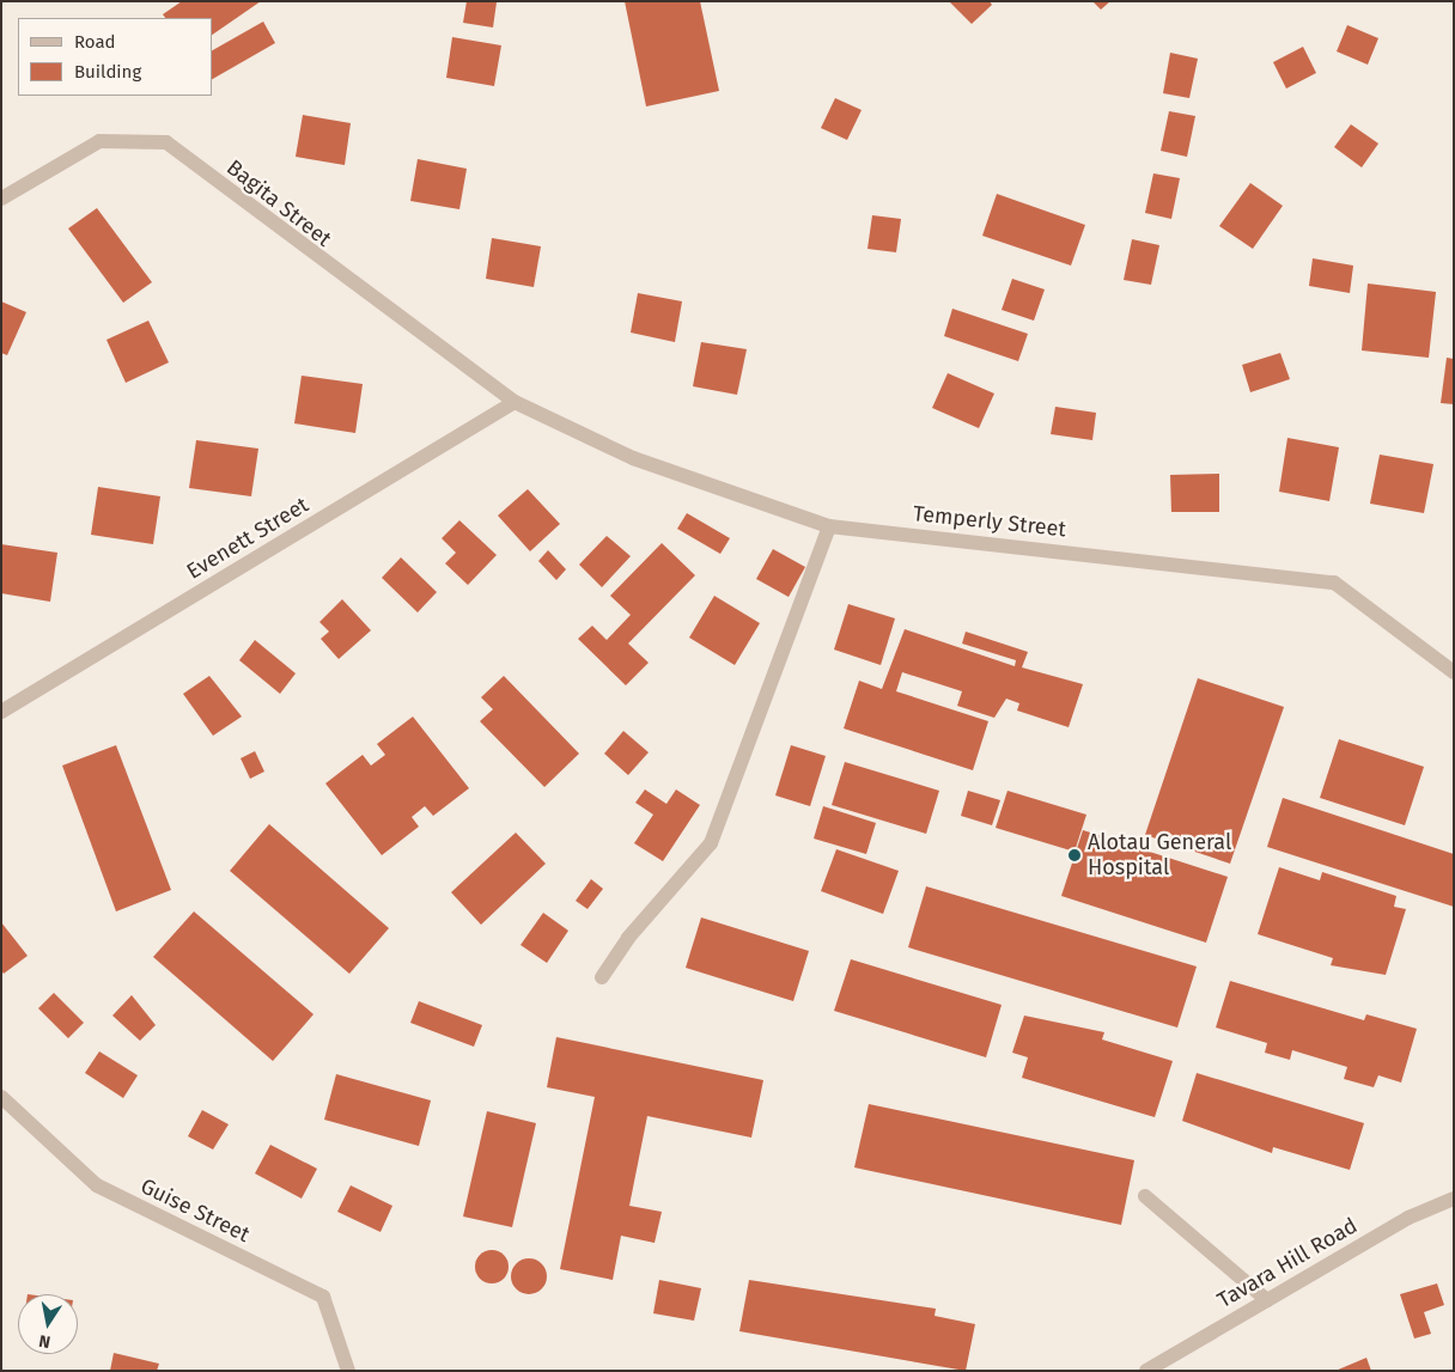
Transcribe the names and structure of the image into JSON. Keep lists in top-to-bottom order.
{
  "streets": {
    "street": [
      "Bagita Street",
      "Temperly Street",
      "Evenett Street",
      "Guise Street",
      "Tavara Hill Road"
    ]
  },
  "crossings": [
    ["Bagita Street", "Temperly Street"],
    ["Bagita Street", "Evenett Street"],
    ["Temperly Street", "Evenett Street"]
  ],
  "places": ["Alotau General Hospital"],
  "legend": ["Road", "Building"],
  "north": "bottom"
}
